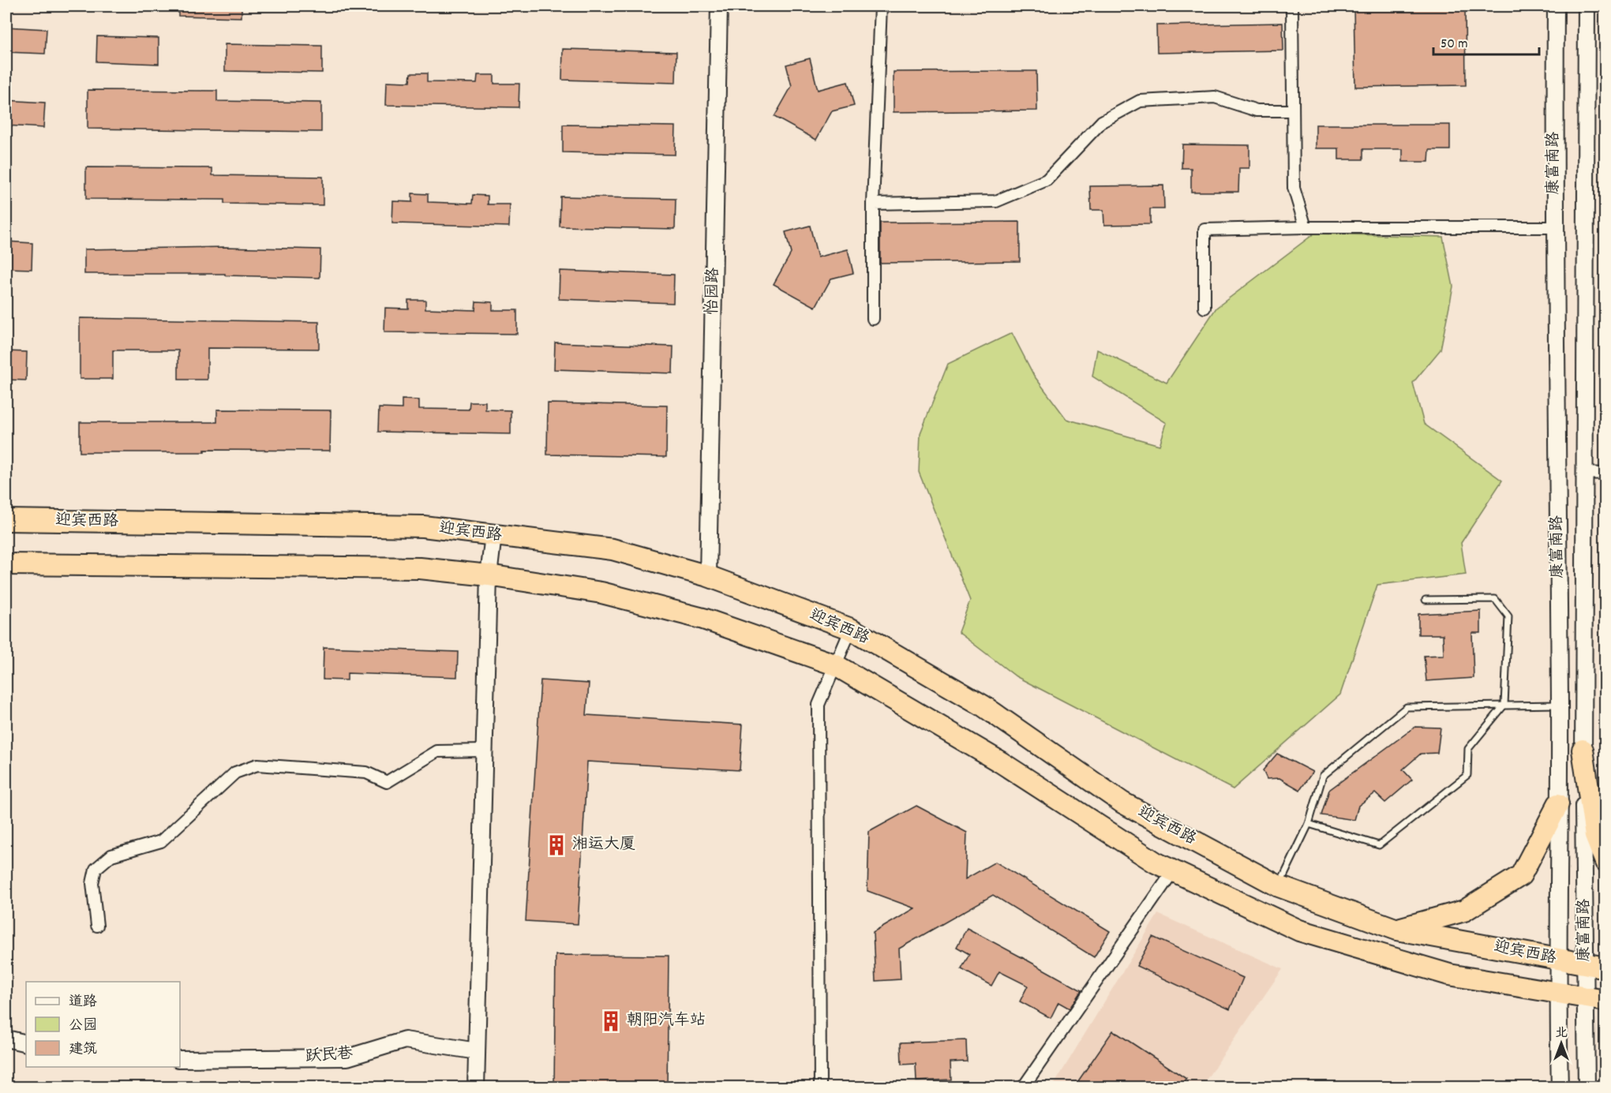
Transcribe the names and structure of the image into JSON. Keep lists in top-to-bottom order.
{
  "streets": {
    "highway": ["迎宾西路"],
    "main road": ["康富南路", "怡园路", "跃民巷"]
  },
  "crossings": [
    ["康富南路", "迎宾西路"],
    ["怡园路", "迎宾西路"]
  ],
  "places": {
    "building": ["湘运大厦", "朝阳汽车站"]
  },
  "legend": ["道路", "公园", "建筑"],
  "scale_bar": "50 m",
  "north": "top"
}
